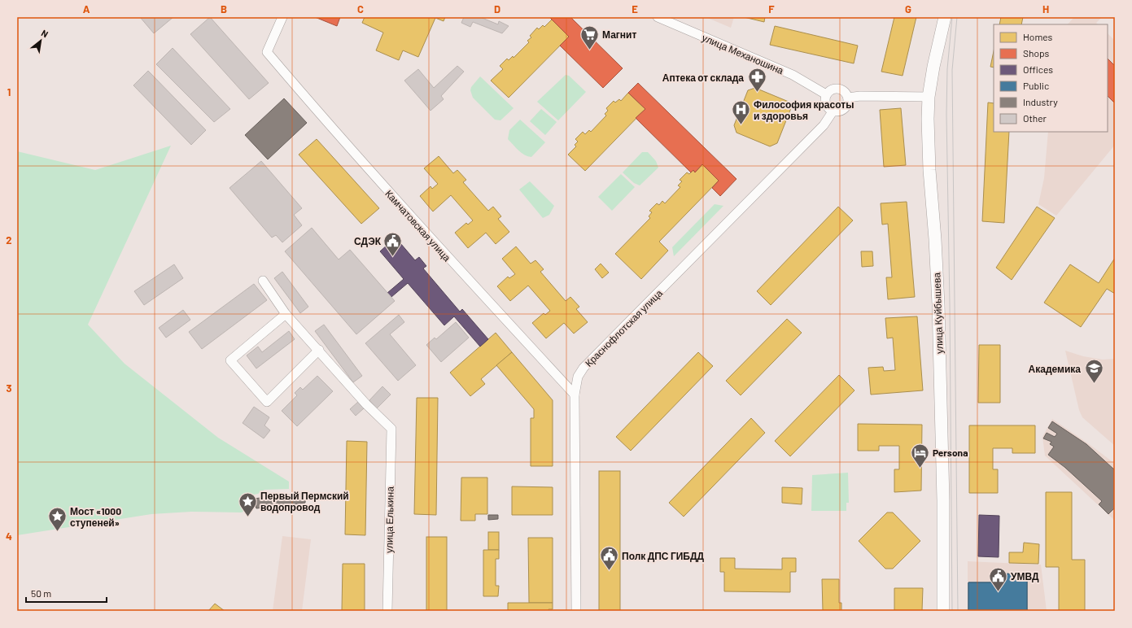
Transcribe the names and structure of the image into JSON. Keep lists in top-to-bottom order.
{
  "streets": {
    "main road": ["улица Куйбышева"],
    "street": [
      "улица Механошина",
      "Камчатовская улица",
      "Краснофлотская улица",
      "улица Елькина"
    ]
  },
  "crossings": [
    ["улица Механошина", "Краснофлотская улица"],
    ["Камчатовская улица", "Краснофлотская улица"]
  ],
  "places": {
    "supermarket": ["Магнит"],
    "pharmacy": ["Аптека от склада"],
    "hospital": ["Философия красоты и здоровья"],
    "public building": ["СДЭК", "Полк ДПС ГИБДД", "УМВД"],
    "school or university": ["Академика"],
    "hotel": ["Persona"],
    "place": ["Первый Пермский водопровод", "Мост «1000 ступеней»"]
  },
  "legend": [
    "Homes",
    "Shops",
    "Offices",
    "Public",
    "Industry",
    "Other"
  ],
  "scale_bar": "50 m",
  "north": "top right",
  "grid": {
    "columns": [
      "A",
      "B",
      "C",
      "D",
      "E",
      "F",
      "G",
      "H"
    ],
    "rows": [
      "1",
      "2",
      "3",
      "4"
    ]
  }
}
